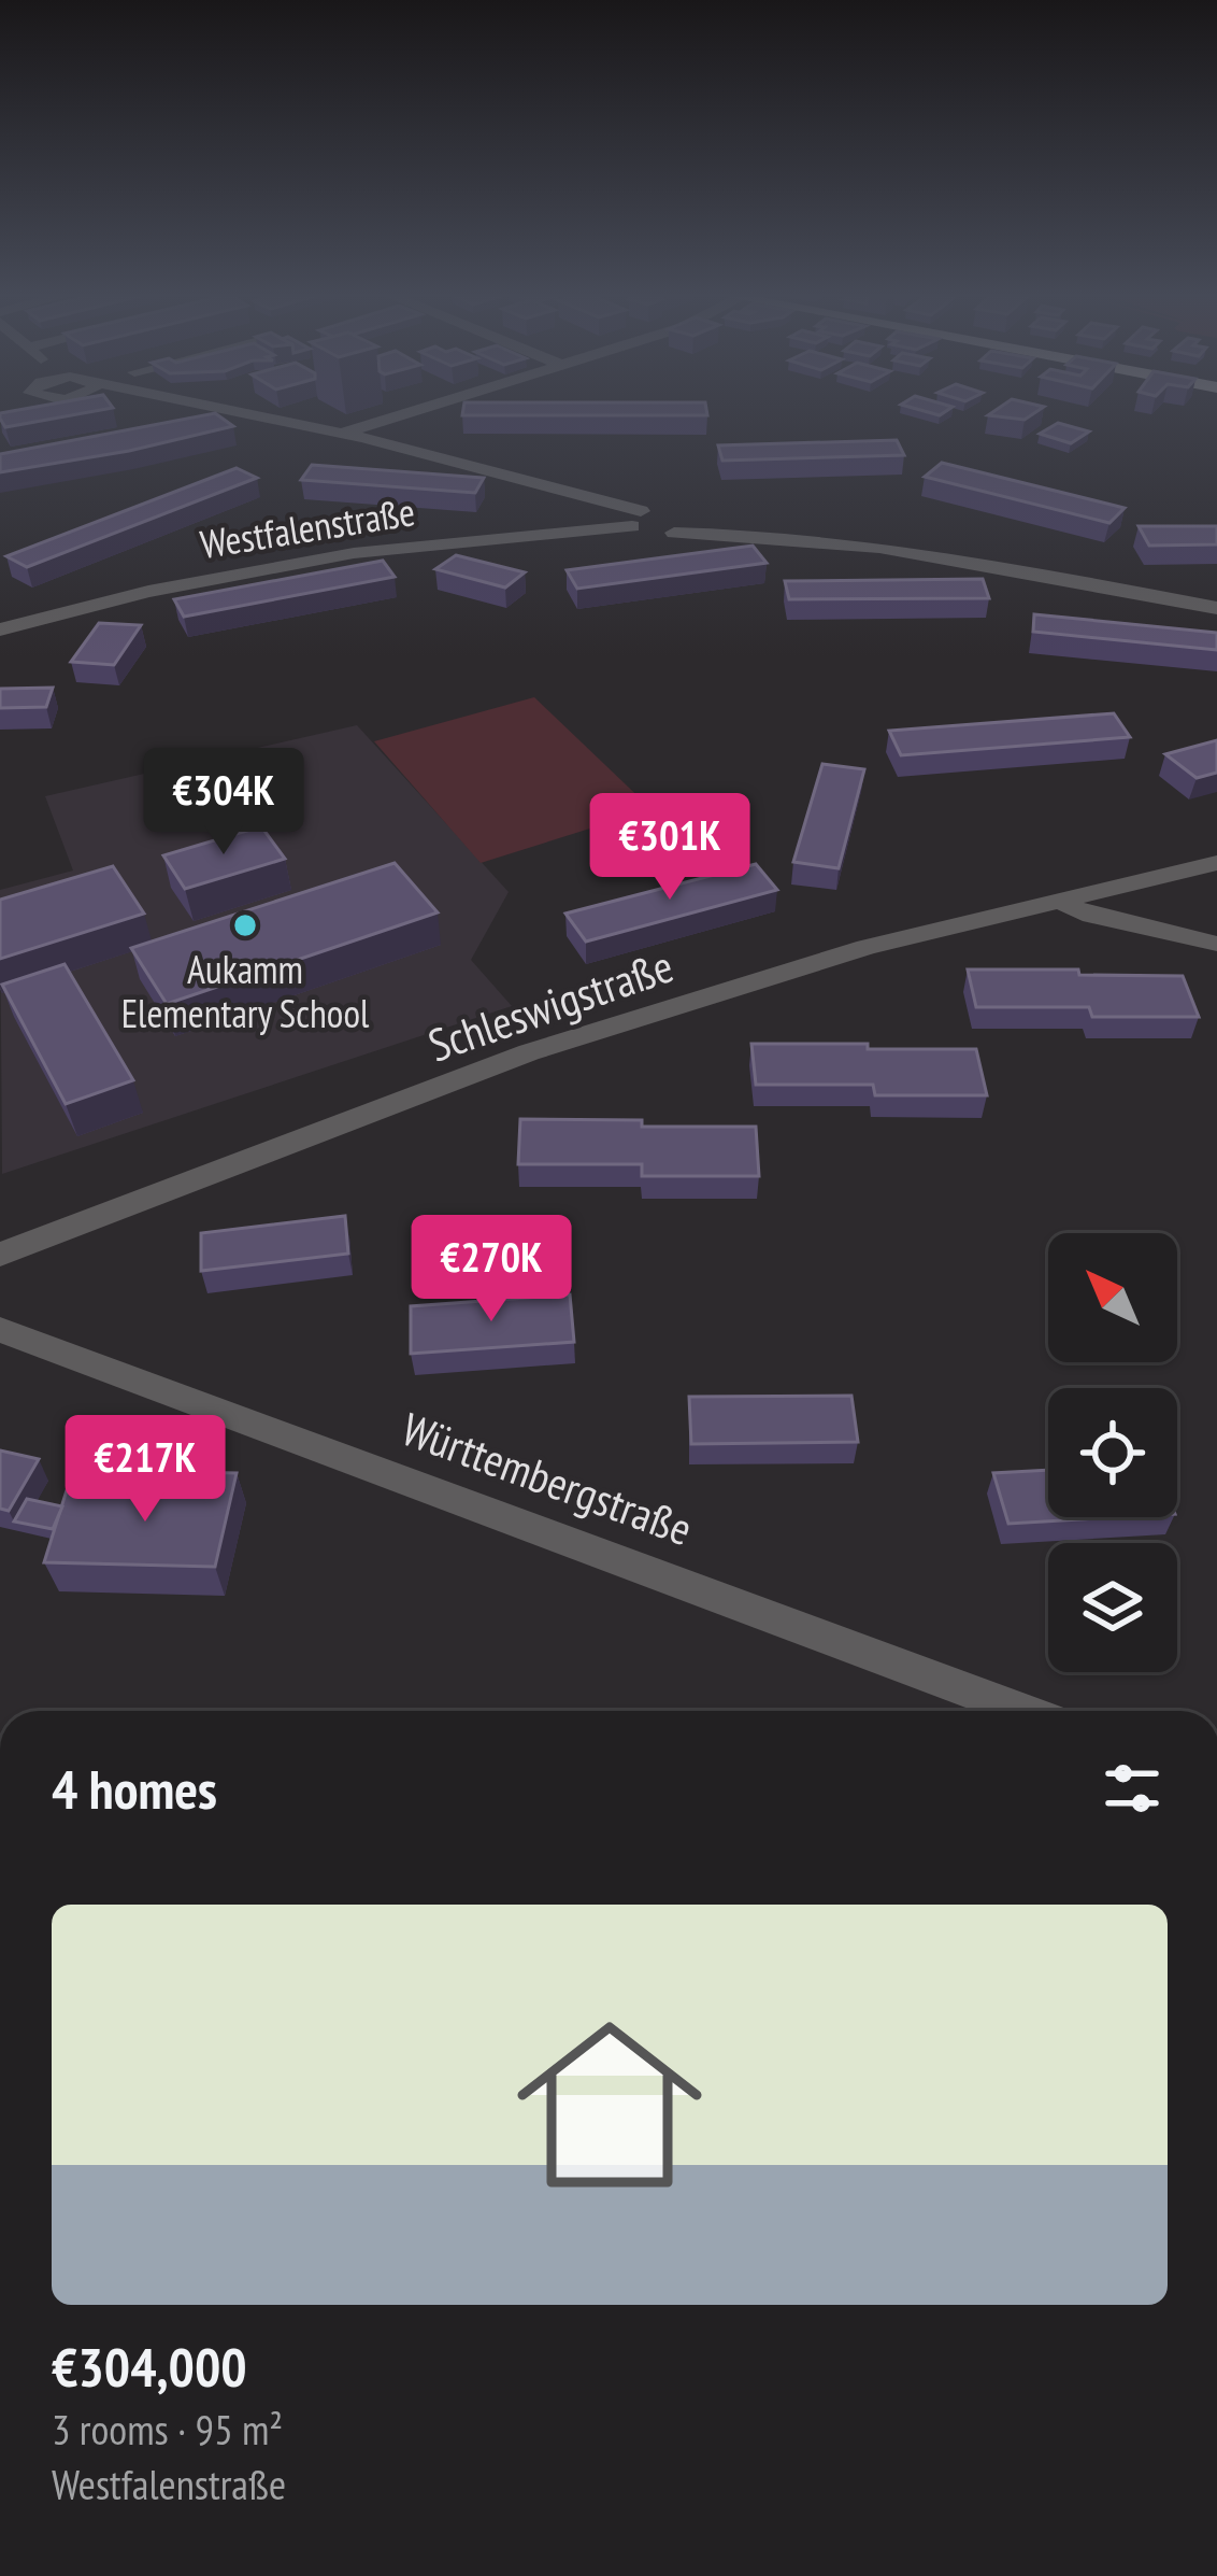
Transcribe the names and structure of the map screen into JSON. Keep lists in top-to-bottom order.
{
  "streets": {
    "street": ["Westfalenstraße", "Schleswigstraße", "Württembergstraße"]
  },
  "places": ["Aukamm Elementary School"],
  "north": "top left",
  "page": {
    "price": [
      "€304K",
      "€301K",
      "€270K",
      "€217K"
    ],
    "heading": "4 homes",
    "list": [
      {
        "name": "€304,000",
        "note": "3 rooms · 95 m² · Westfalenstraße"
      }
    ]
  }
}
